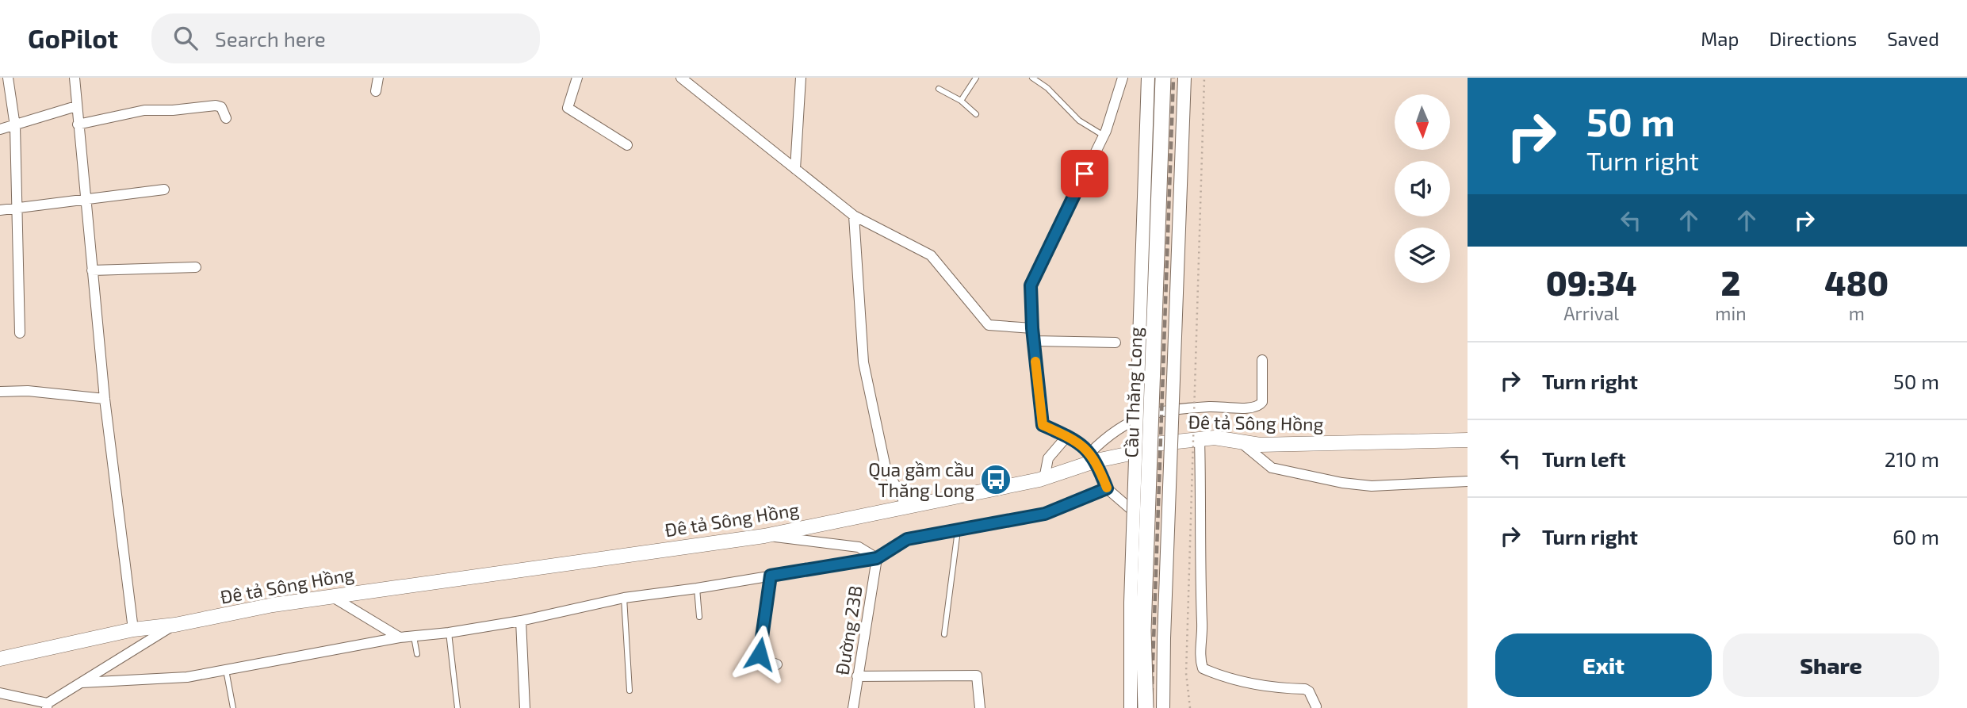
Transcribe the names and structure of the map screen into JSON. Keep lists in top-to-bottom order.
{
  "streets": {
    "highway": ["Cầu Thăng Long"],
    "main road": ["Đê tả Sông Hồng"],
    "street": ["Đường 23B"]
  },
  "places": {
    "bus stop": ["Qua gầm cầu Thăng Long"]
  },
  "north": "bottom",
  "page": {
    "header": "GoPilot",
    "search": "Search here",
    "nav": ["Map", "Directions", "Saved"],
    "turn": ["50 m", "Turn right"],
    "eta": [
      "09:34",
      "Arrival",
      "2",
      "min",
      "480",
      "m"
    ],
    "list": [
      {
        "name": "Turn right",
        "value": "50 m"
      },
      {
        "name": "Turn left",
        "value": "210 m"
      },
      {
        "name": "Turn right",
        "value": "60 m"
      }
    ],
    "buttons": ["Exit", "Share"]
  }
}
